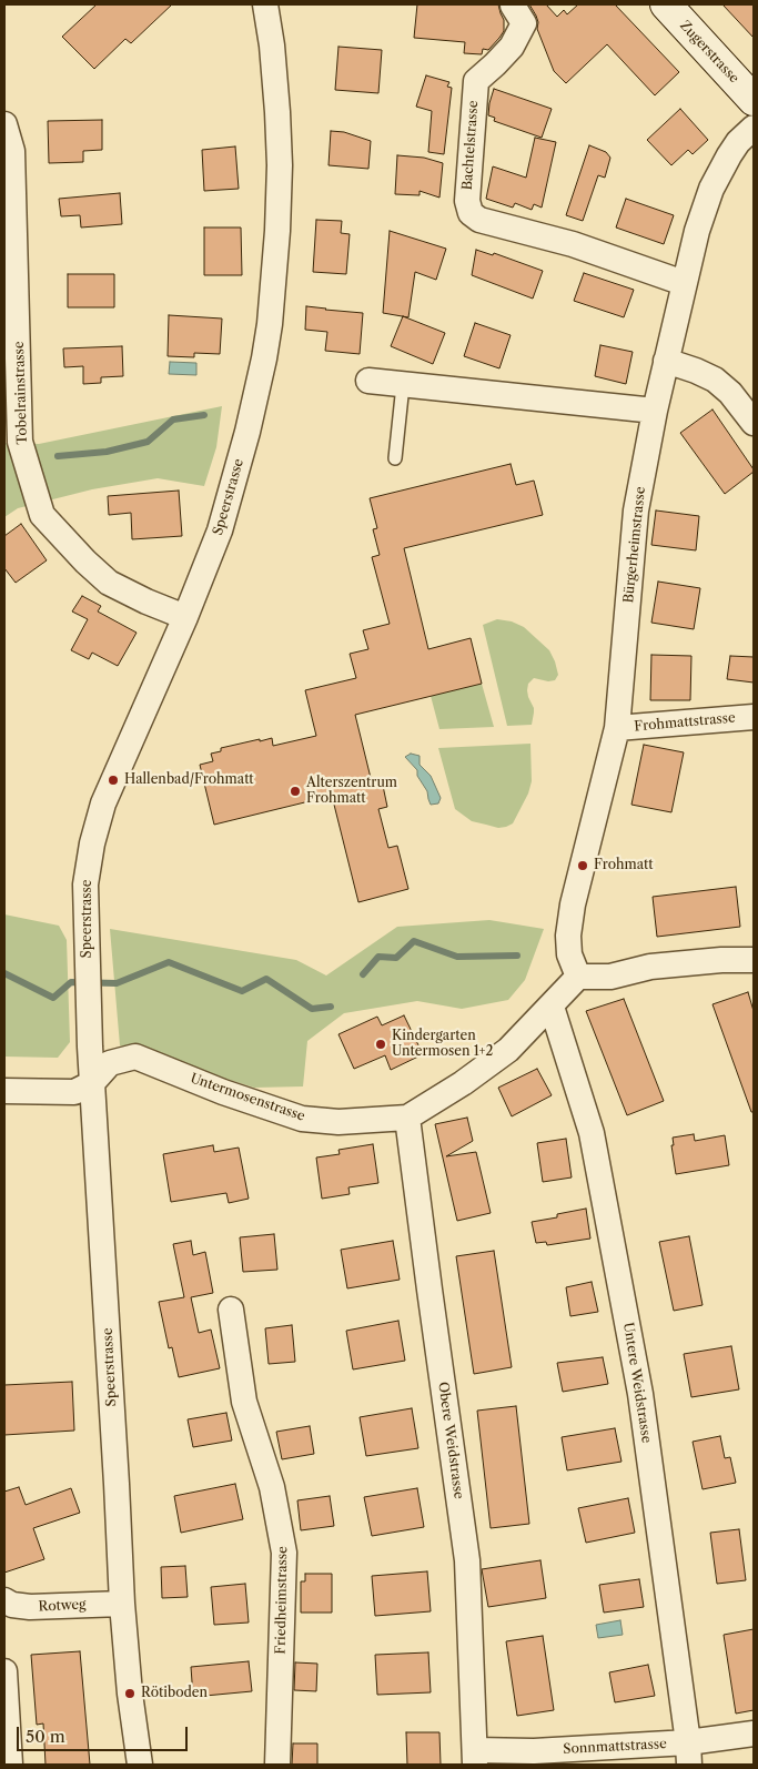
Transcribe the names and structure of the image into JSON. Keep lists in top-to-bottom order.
{
  "streets": {
    "main road": ["Zugerstrasse"],
    "street": [
      "Bachtelstrasse",
      "Tobelrainstrasse",
      "Speerstrasse",
      "Bürgerheimstrasse",
      "Frohmattstrasse",
      "Untermosenstrasse",
      "Untere Weidstrasse",
      "Obere Weidstrasse",
      "Friedheimstrasse",
      "Rotweg",
      "Sonnmattstrasse"
    ]
  },
  "crossings": [
    ["Bachtelstrasse", "Bürgerheimstrasse"],
    ["Tobelrainstrasse", "Speerstrasse"],
    ["Speerstrasse", "Untermosenstrasse"],
    ["Speerstrasse", "Rotweg"],
    ["Bürgerheimstrasse", "Frohmattstrasse"],
    ["Bürgerheimstrasse", "Untermosenstrasse"],
    ["Untermosenstrasse", "Untere Weidstrasse"],
    ["Untermosenstrasse", "Obere Weidstrasse"],
    ["Untere Weidstrasse", "Sonnmattstrasse"],
    ["Obere Weidstrasse", "Sonnmattstrasse"]
  ],
  "places": [
    "Hallenbad/Frohmatt",
    "Alterszentrum Frohmatt",
    "Frohmatt",
    "Kindergarten Untermosen 1+2",
    "Rötiboden"
  ],
  "scale_bar": "50 m"
}
